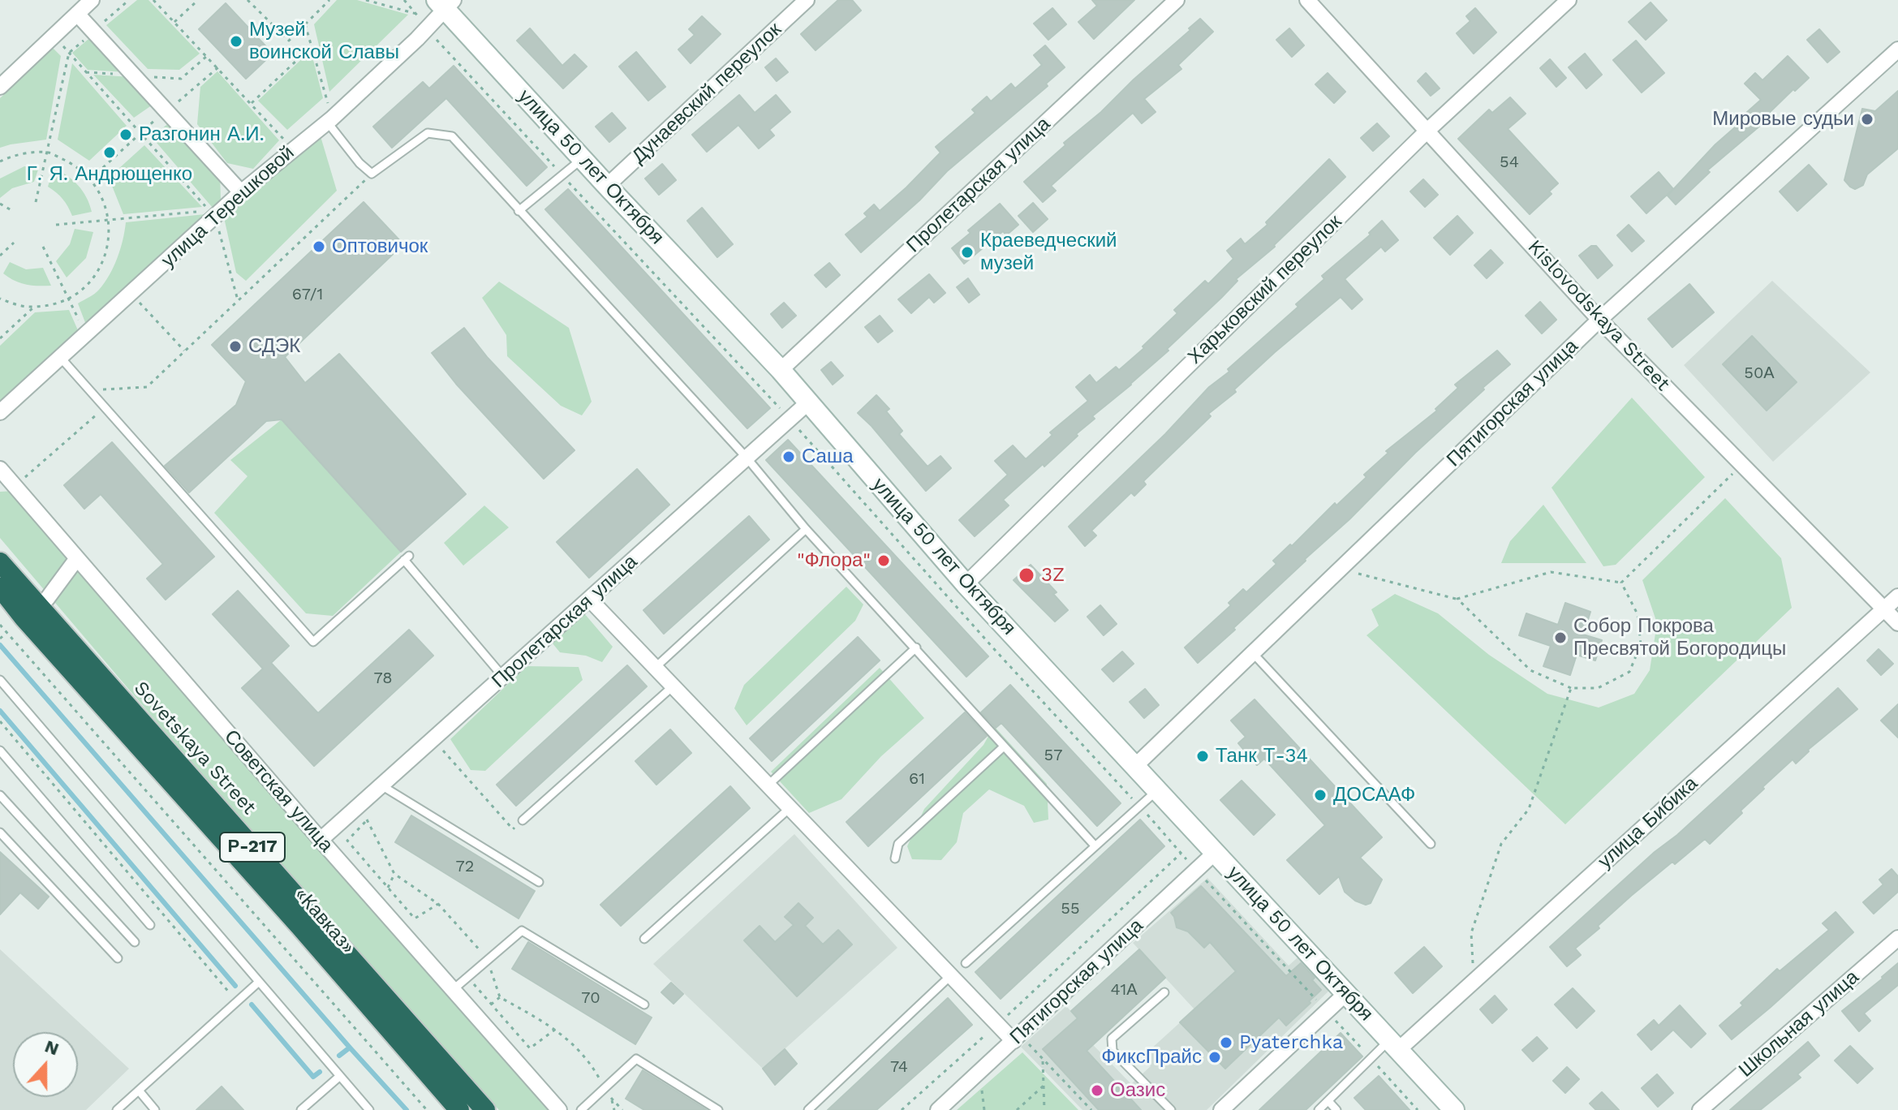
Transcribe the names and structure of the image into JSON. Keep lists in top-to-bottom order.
{
  "streets": {
    "highway": ["Sovetskaya Street", "Р-217", "«Кавказ»"],
    "main road": ["улица 50 лет Октября"],
    "street": [
      "Дунаевский переулок",
      "Пролетарская улица",
      "улица Терешковой",
      "Харьковский переулок",
      "Kislovodskaya Street",
      "Пятигорская улица",
      "Советская улица",
      "улица Бибика",
      "Школьная улица"
    ]
  },
  "crossings": [
    ["Дунаевский переулок", "улица 50 лет Октября"],
    ["улица 50 лет Октября", "Пролетарская улица"],
    ["улица 50 лет Октября", "улица Терешковой"],
    ["улица 50 лет Октября", "Харьковский переулок"],
    ["улица 50 лет Октября", "Пятигорская улица"],
    ["улица 50 лет Октября", "улица Бибика"],
    ["Пролетарская улица", "Советская улица"],
    ["Харьковский переулок", "Kislovodskaya Street"],
    ["Kislovodskaya Street", "Пятигорская улица"],
    ["Kislovodskaya Street", "улица Бибика"],
    ["Sovetskaya Street", "«Кавказ»"]
  ],
  "places": [
    "Музей воинской Славы",
    "Мировые судьи",
    "Разгонин А.И.",
    "Г. Я. Андрющенко",
    "Оптовичок",
    "Краеведческий музей",
    "СДЭК",
    "Саша",
    "\"Флора\"",
    "3Z",
    "Собор Покрова Пресвятой Богородицы",
    "Танк Т-34",
    "ДОСААФ",
    "Pyaterchka",
    "ФиксПрайс",
    "Оазис"
  ],
  "house_numbers": [
    "54",
    "67/1",
    "50А",
    "78",
    "57",
    "61",
    "72",
    "55",
    "41А",
    "70",
    "74"
  ],
  "north": "top"
}
